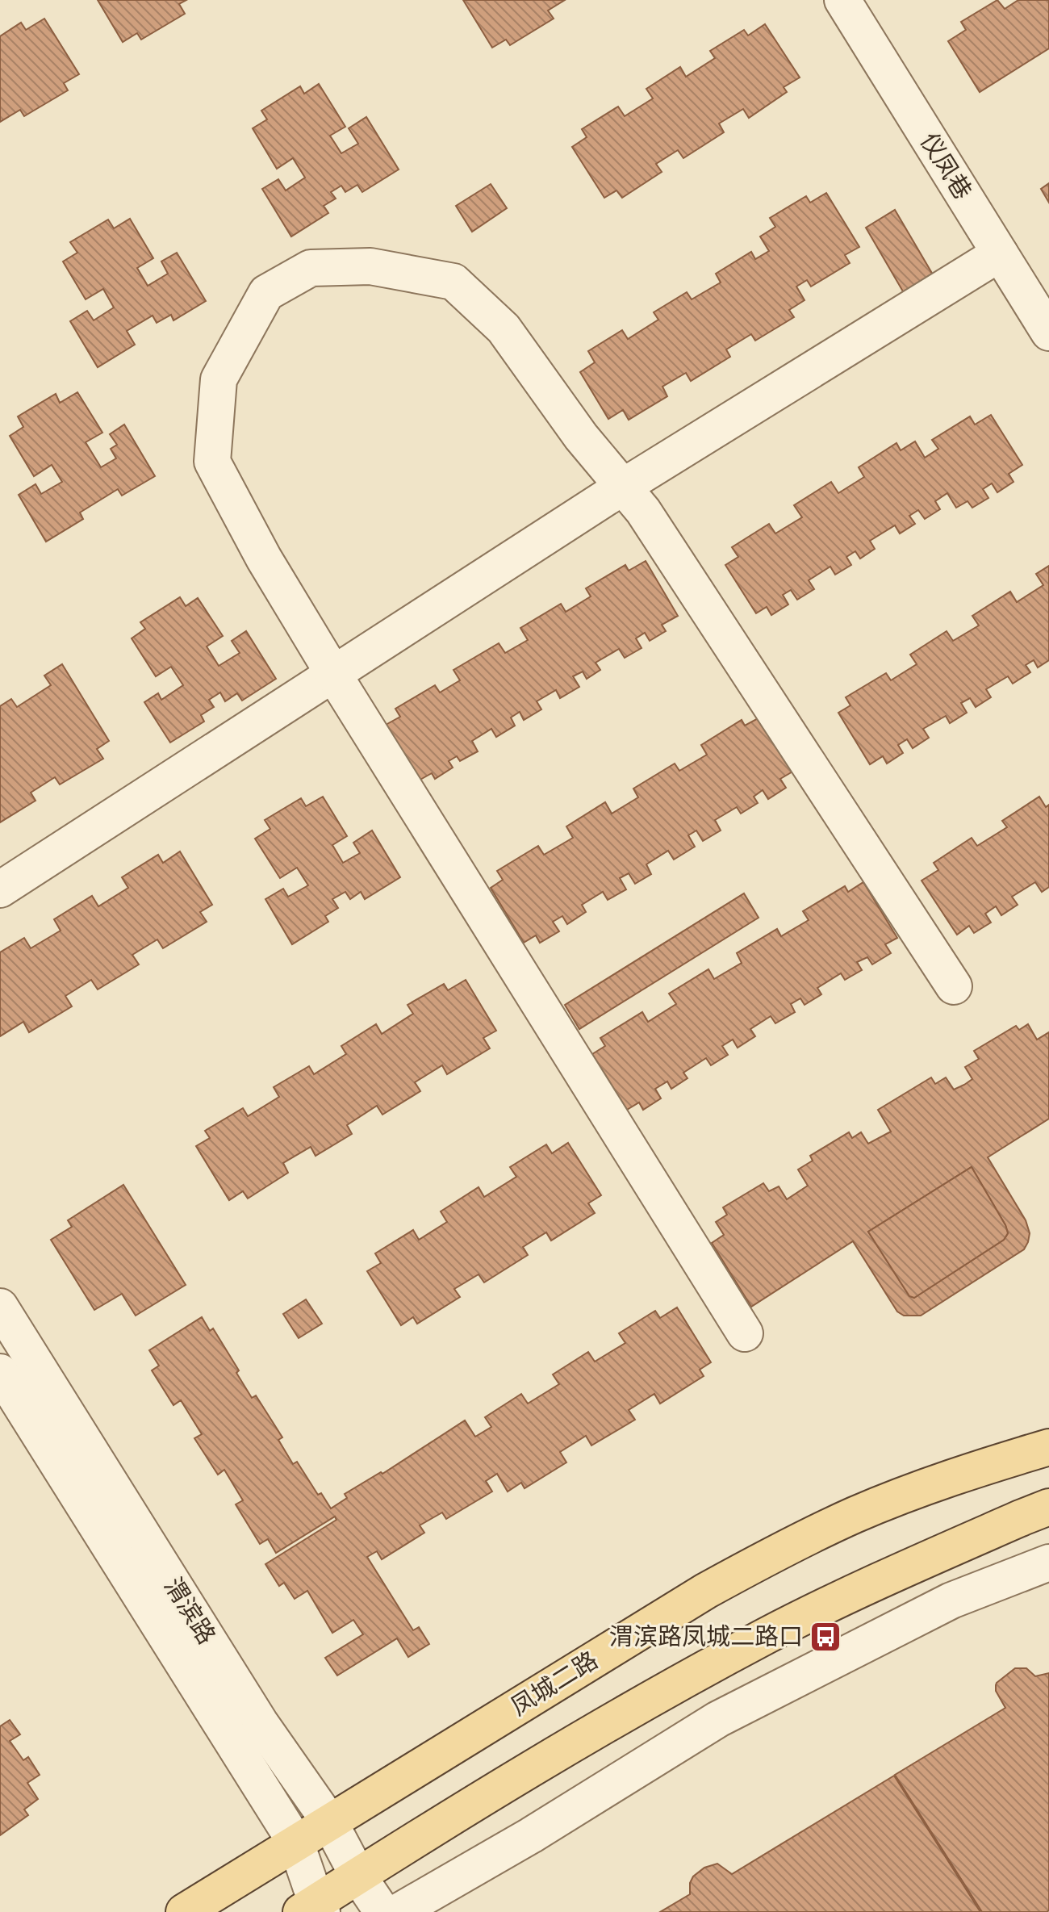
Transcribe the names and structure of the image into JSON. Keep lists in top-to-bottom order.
{
  "streets": {
    "main road": ["凤城二路"],
    "street": ["仪凤巷", "渭滨路"]
  },
  "crossings": [
    ["渭滨路", "凤城二路"]
  ],
  "places": {
    "bus stop": ["渭滨路凤城二路口"]
  }
}
